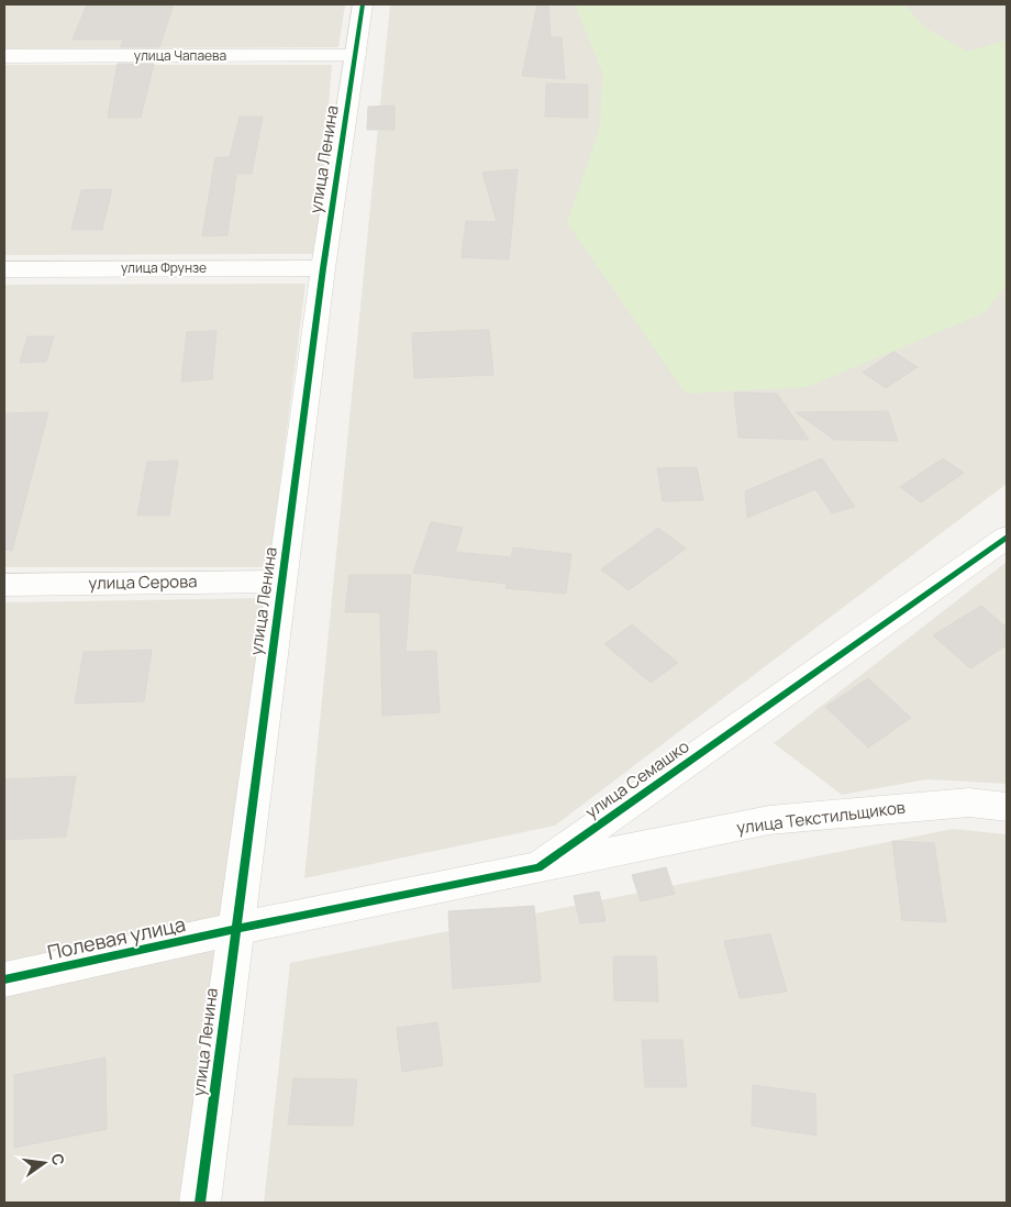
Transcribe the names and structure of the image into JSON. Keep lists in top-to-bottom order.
{
  "streets": {
    "street": [
      "улица Чапаева",
      "улица Ленина",
      "улица Фрунзе",
      "улица Серова",
      "улица Семашко",
      "улица Текстильщиков",
      "Полевая улица"
    ]
  },
  "crossings": [
    ["улица Чапаева", "улица Ленина"],
    ["улица Ленина", "улица Фрунзе"],
    ["улица Ленина", "улица Серова"],
    ["улица Ленина", "улица Семашко"],
    ["улица Ленина", "Полевая улица"],
    ["улица Семашко", "улица Текстильщиков"],
    ["улица Семашко", "Полевая улица"]
  ],
  "north": "right"
}
